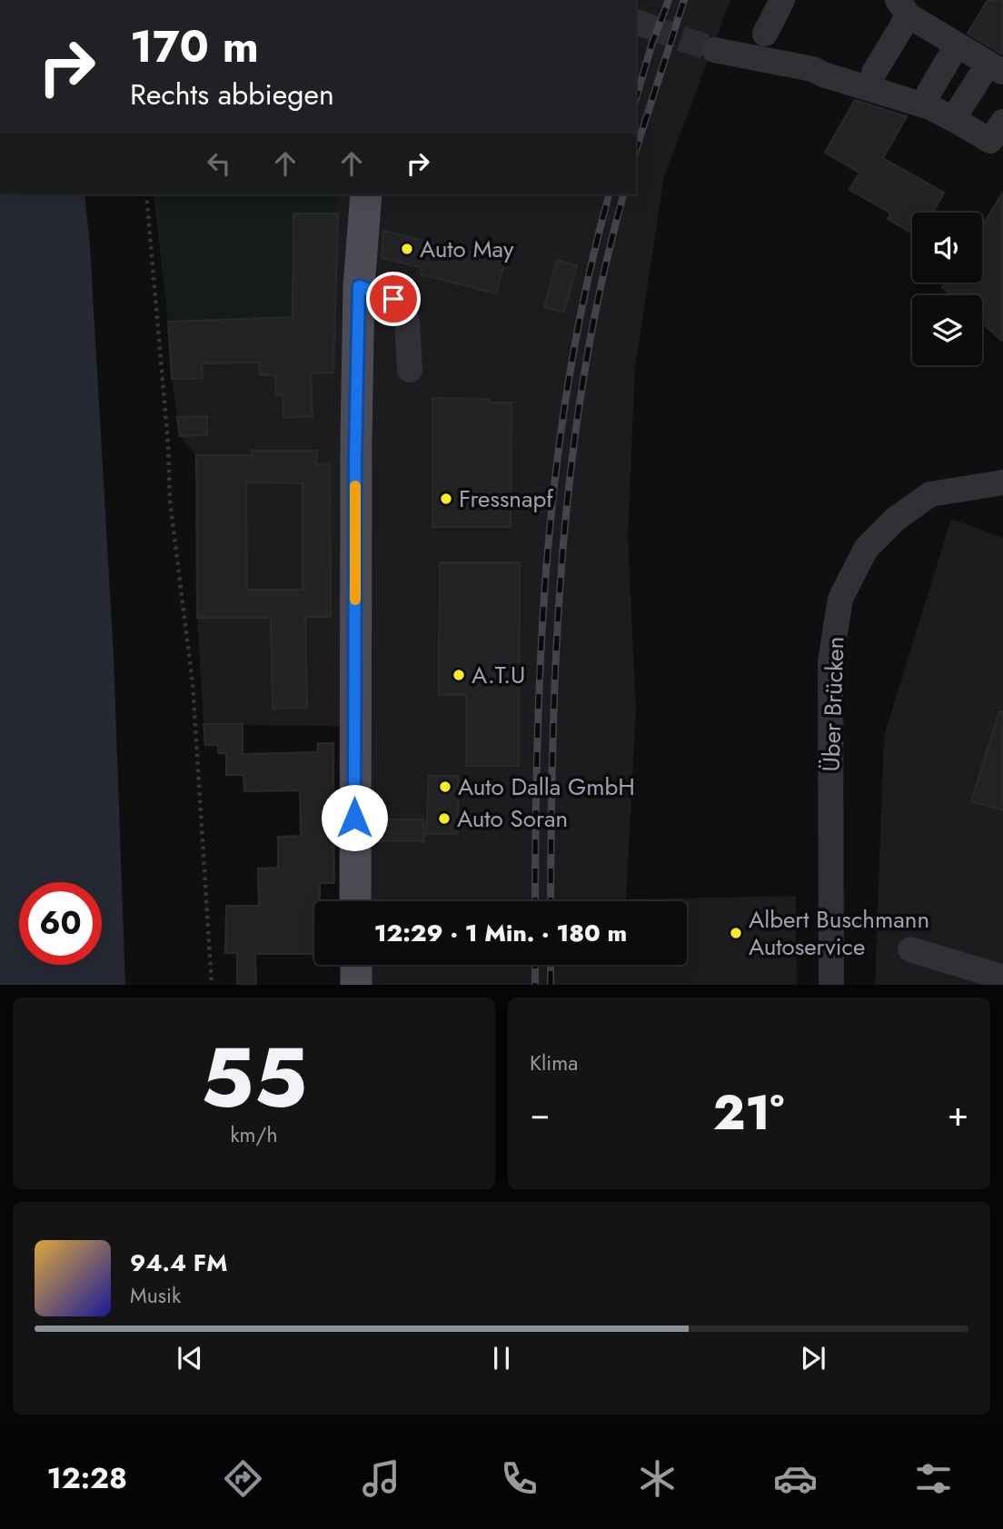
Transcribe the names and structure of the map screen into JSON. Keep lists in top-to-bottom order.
{
  "streets": {
    "street": ["Über Brücken"]
  },
  "places": [
    "Auto May",
    "Fressnapf",
    "A.T.U",
    "Auto Dalla GmbH",
    "Auto Soran",
    "Albert Buschmann Autoservice"
  ],
  "page": {
    "turn": ["170 m", "Rechts abbiegen"],
    "limit": "60",
    "trip": "12:29 · 1 Min. · 180 m",
    "tile": [
      ["55", "km/h"],
      "Klima"
    ],
    "heat": ["−", "21°", "+"],
    "song": ["94.4 FM", "Musik"],
    "tabs": "12:28"
  }
}
